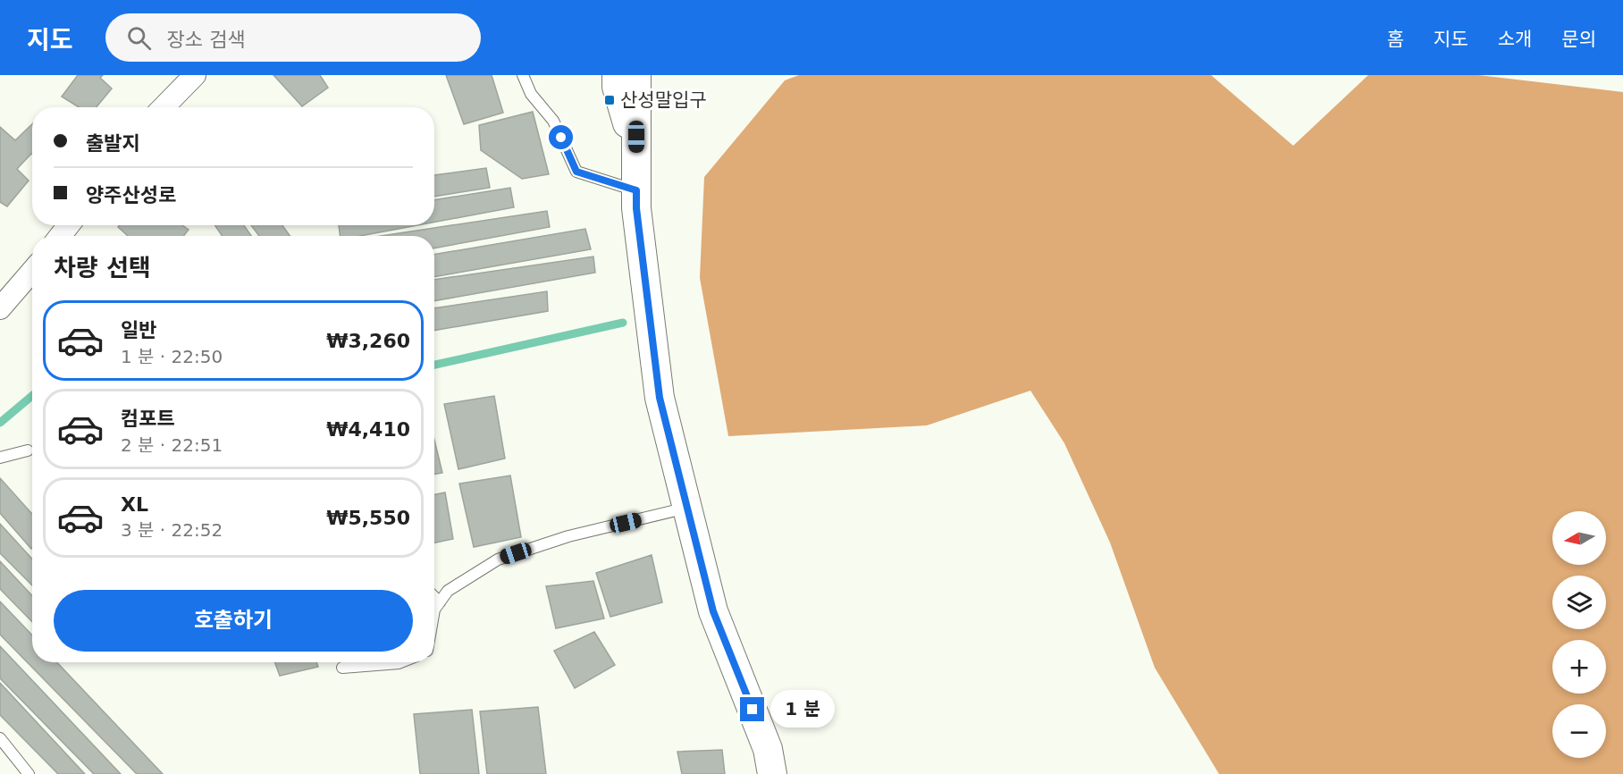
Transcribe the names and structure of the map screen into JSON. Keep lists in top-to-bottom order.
{
  "places": {
    "transit": ["산성말입구"]
  },
  "north": "left",
  "page": {
    "header": "지도",
    "search": "장소 검색",
    "nav": [
      "홈",
      "지도",
      "소개",
      "문의"
    ],
    "banner": ["출발지", "양주산성로"],
    "heading": "차량 선택",
    "list": [
      {
        "name": "일반",
        "note": "1 분 · 22:50",
        "value": "₩3,260"
      },
      {
        "name": "컴포트",
        "note": "2 분 · 22:51",
        "value": "₩4,410"
      },
      {
        "name": "XL",
        "note": "3 분 · 22:52",
        "value": "₩5,550"
      }
    ],
    "map_buttons": ["+", "−"],
    "buttons": "호출하기",
    "bubble": "1 분"
  }
}
